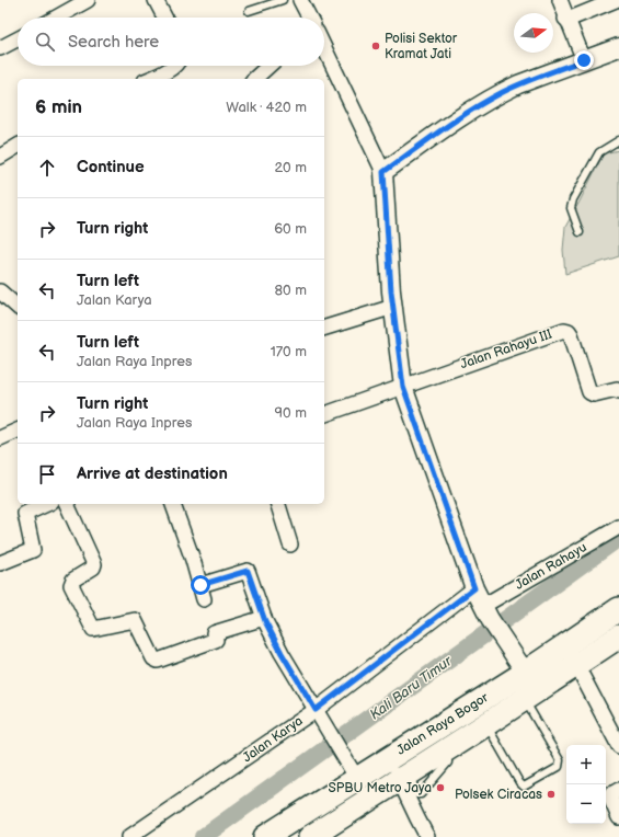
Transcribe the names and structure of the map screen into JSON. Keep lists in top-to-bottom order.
{
  "streets": {
    "highway": ["Jalan Raya Bogor"],
    "street": ["Jalan Rahayu III", "Jalan Rahayu", "Jalan Karya"]
  },
  "water": ["Kali Baru Timur"],
  "places": ["Polisi Sektor Kramat Jati", "SPBU Metro Jaya", "Polsek Ciracas"],
  "north": "right",
  "page": {
    "search": "Search here",
    "heading": ["6 min", "Walk · 420 m"],
    "list": [
      ["Continue", "20 m"],
      ["Turn right", "60 m"],
      ["Turn left", "Jalan Karya", "80 m"],
      ["Turn left", "Jalan Raya Inpres", "170 m"],
      ["Turn right", "Jalan Raya Inpres", "90 m"],
      "Arrive at destination"
    ],
    "map_buttons": ["+", "−"]
  }
}
